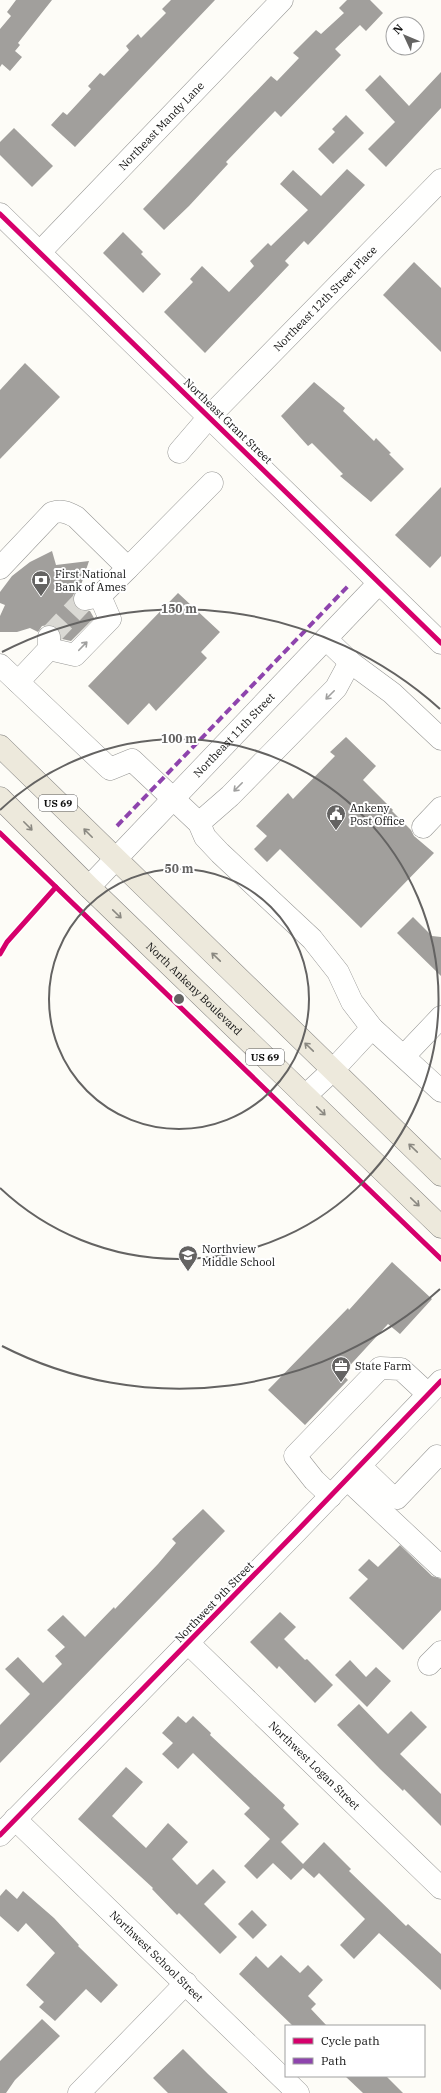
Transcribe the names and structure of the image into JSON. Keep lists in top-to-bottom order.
{
  "streets": {
    "main road": ["US 69", "North Ankeny Boulevard"],
    "street": [
      "Northeast Mandy Lane",
      "Northeast 12th Street Place",
      "Northeast Grant Street",
      "Northeast 11th Street",
      "Northwest 9th Street",
      "Northwest Logan Street",
      "Northwest School Street"
    ]
  },
  "crossings": [
    ["Northeast Mandy Lane", "Northeast Grant Street"],
    ["Northeast 12th Street Place", "Northeast Grant Street"],
    ["Northeast Grant Street", "Northeast 11th Street"],
    ["Northeast 11th Street", "US 69"],
    ["Northeast 11th Street", "North Ankeny Boulevard"],
    ["Northwest 9th Street", "Northwest Logan Street"],
    ["Northwest 9th Street", "Northwest School Street"]
  ],
  "places": {
    "bank": ["First National Bank of Ames"],
    "public building": ["Ankeny Post Office"],
    "school or university": ["Northview Middle School"],
    "office": ["State Farm"]
  },
  "legend": ["Cycle path", "Path"],
  "north": "top left",
  "rings": ["150 m", "100 m", "50 m"]
}
